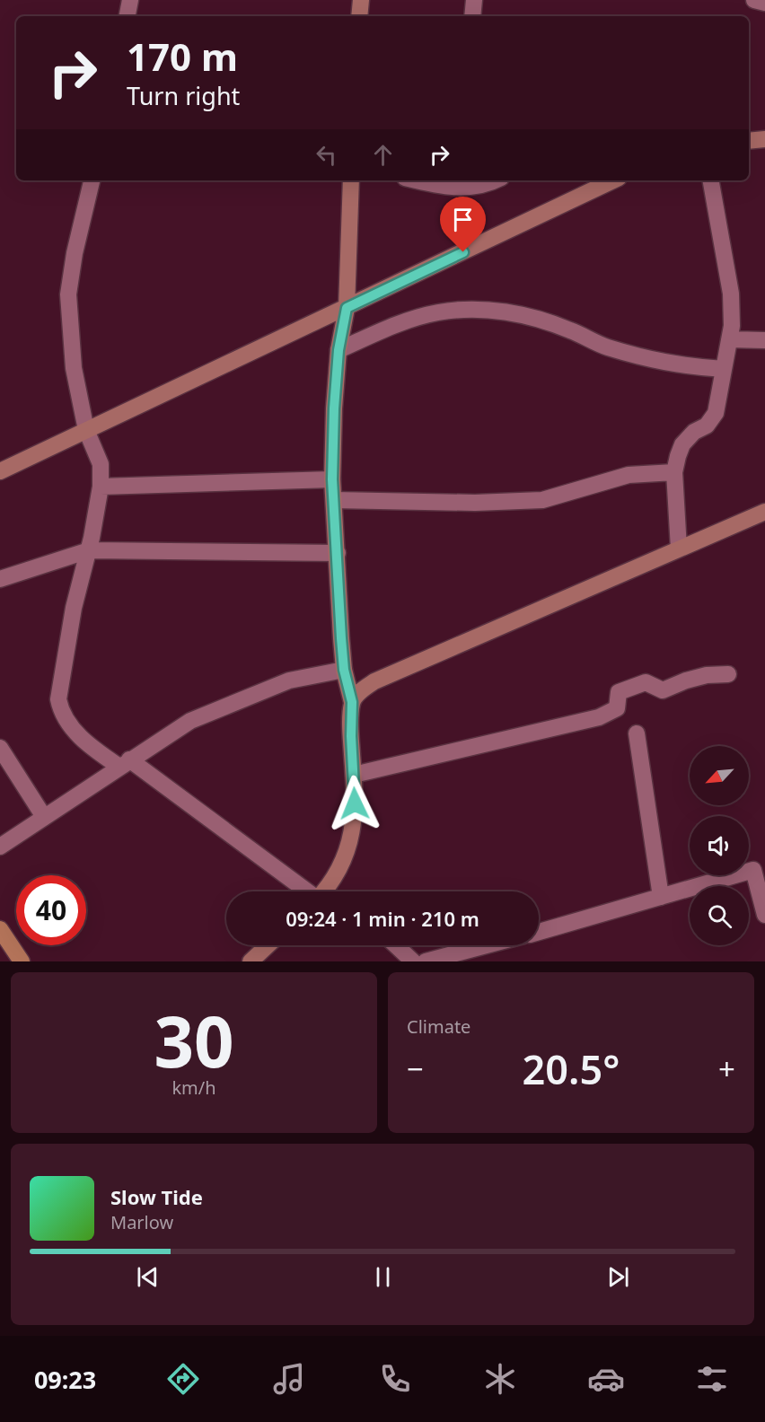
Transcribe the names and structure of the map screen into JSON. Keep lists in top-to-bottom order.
{
  "north": "bottom left",
  "page": {
    "turn": ["170 m", "Turn right"],
    "limit": "40",
    "trip": "09:24 · 1 min · 210 m",
    "tile": [
      ["30", "km/h"],
      "Climate"
    ],
    "heat": ["−", "20.5°", "+"],
    "song": ["Slow Tide", "Marlow"],
    "tabs": "09:23"
  }
}
